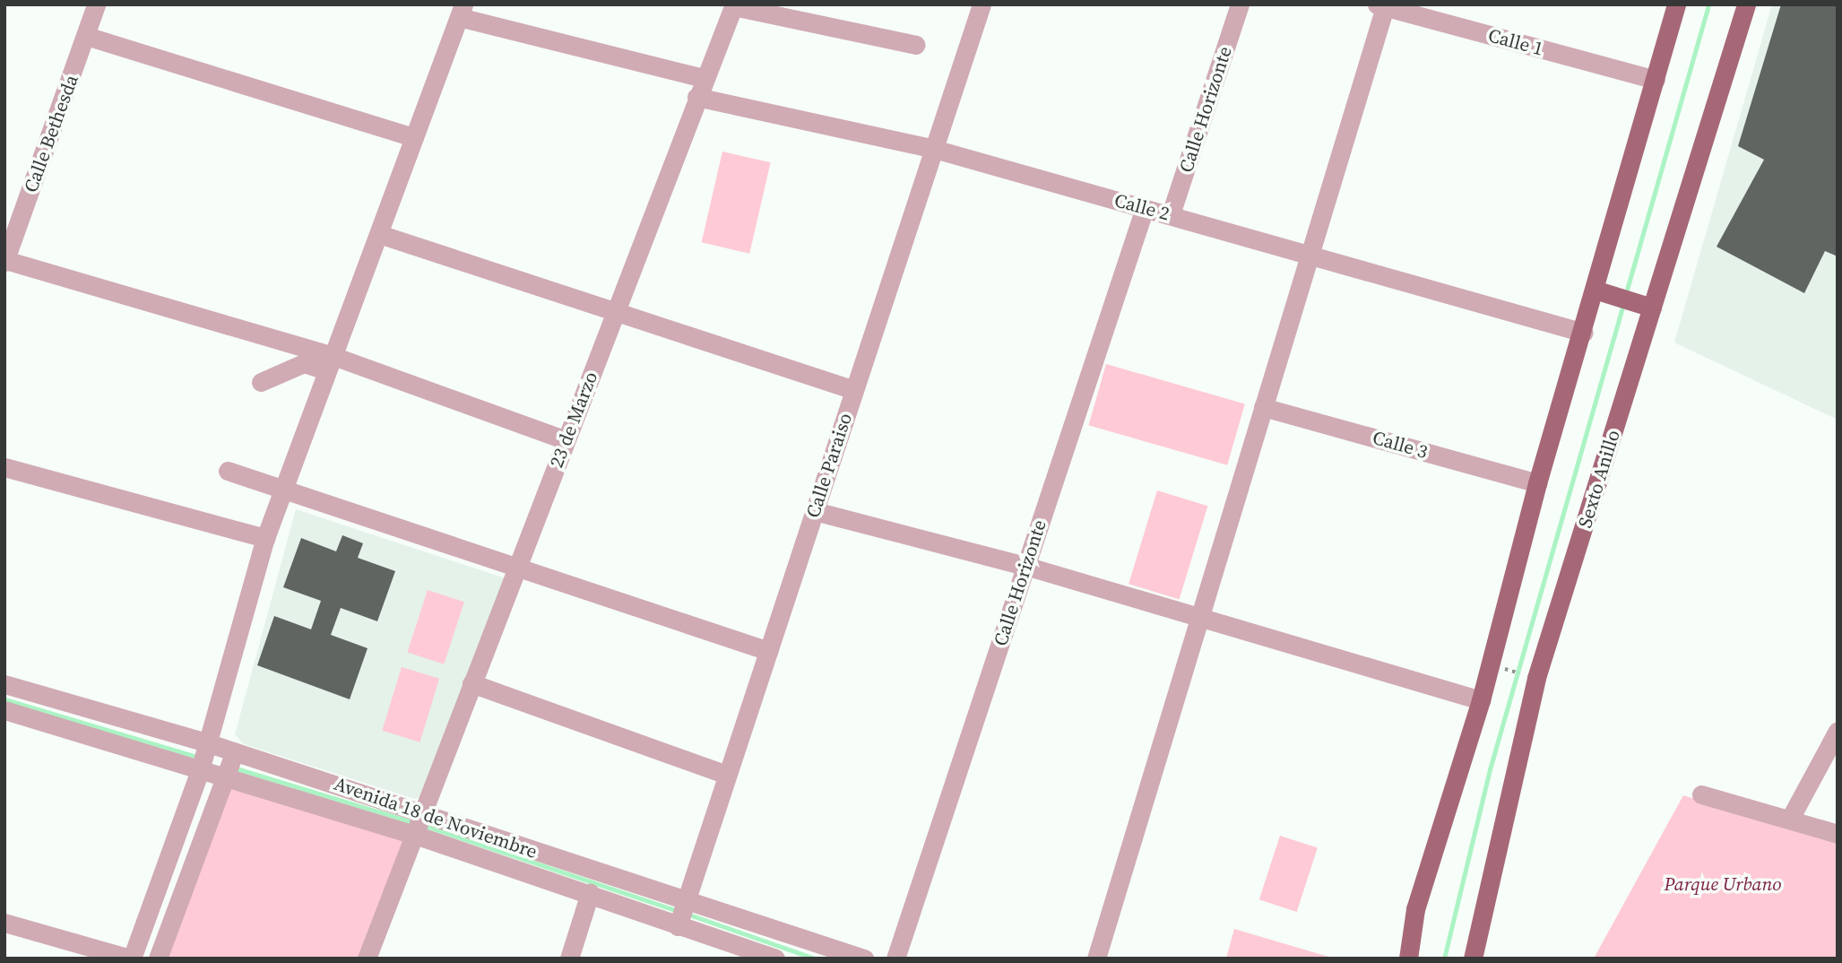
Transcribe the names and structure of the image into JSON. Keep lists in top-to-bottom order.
{
  "streets": {
    "main road": ["Sexto Anillo"],
    "street": [
      "Calle 1",
      "Calle Horizonte",
      "Calle Bethesda",
      "Calle 2",
      "23 de Marzo",
      "Calle 3",
      "Calle Paraiso",
      "Avenida 18 de Noviembre"
    ]
  },
  "crossings": [
    ["Calle Horizonte", "Calle 2"],
    ["Calle 2", "23 de Marzo"],
    ["Calle 2", "Calle Paraiso"],
    ["23 de Marzo", "Avenida 18 de Noviembre"],
    ["Calle Paraiso", "Avenida 18 de Noviembre"]
  ],
  "parks": ["Parque Urbano"]
}
